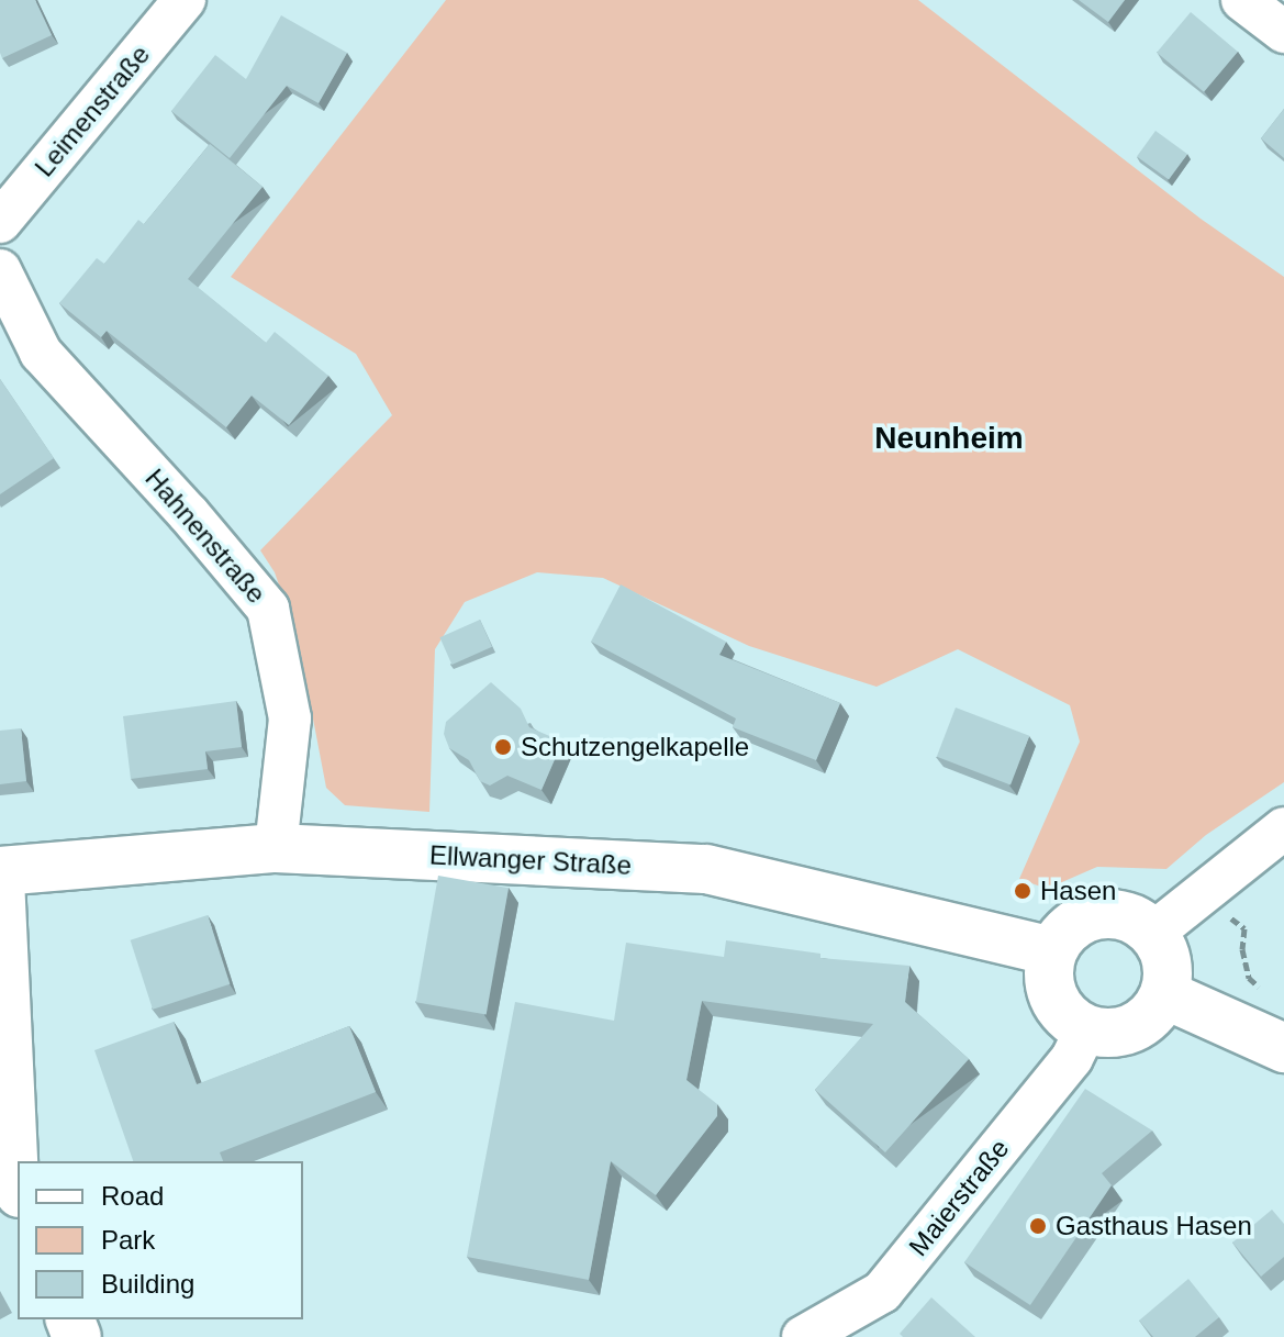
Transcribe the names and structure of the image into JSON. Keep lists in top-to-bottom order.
{
  "streets": {
    "street": [
      "Leimenstraße",
      "Hahnenstraße",
      "Ellwanger Straße",
      "Maierstraße"
    ]
  },
  "crossings": [
    ["Hahnenstraße", "Ellwanger Straße"],
    ["Ellwanger Straße", "Maierstraße"]
  ],
  "districts": ["Neunheim"],
  "places": ["Schutzengelkapelle", "Hasen", "Gasthaus Hasen"],
  "legend": ["Road", "Park", "Building"]
}
